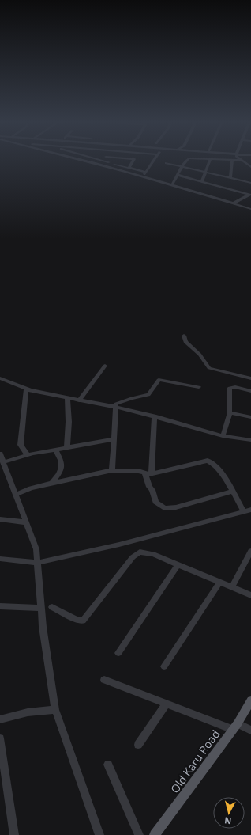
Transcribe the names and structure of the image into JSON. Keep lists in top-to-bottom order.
{
  "streets": {
    "main road": ["Old Karu Road"]
  },
  "north": "bottom"
}
